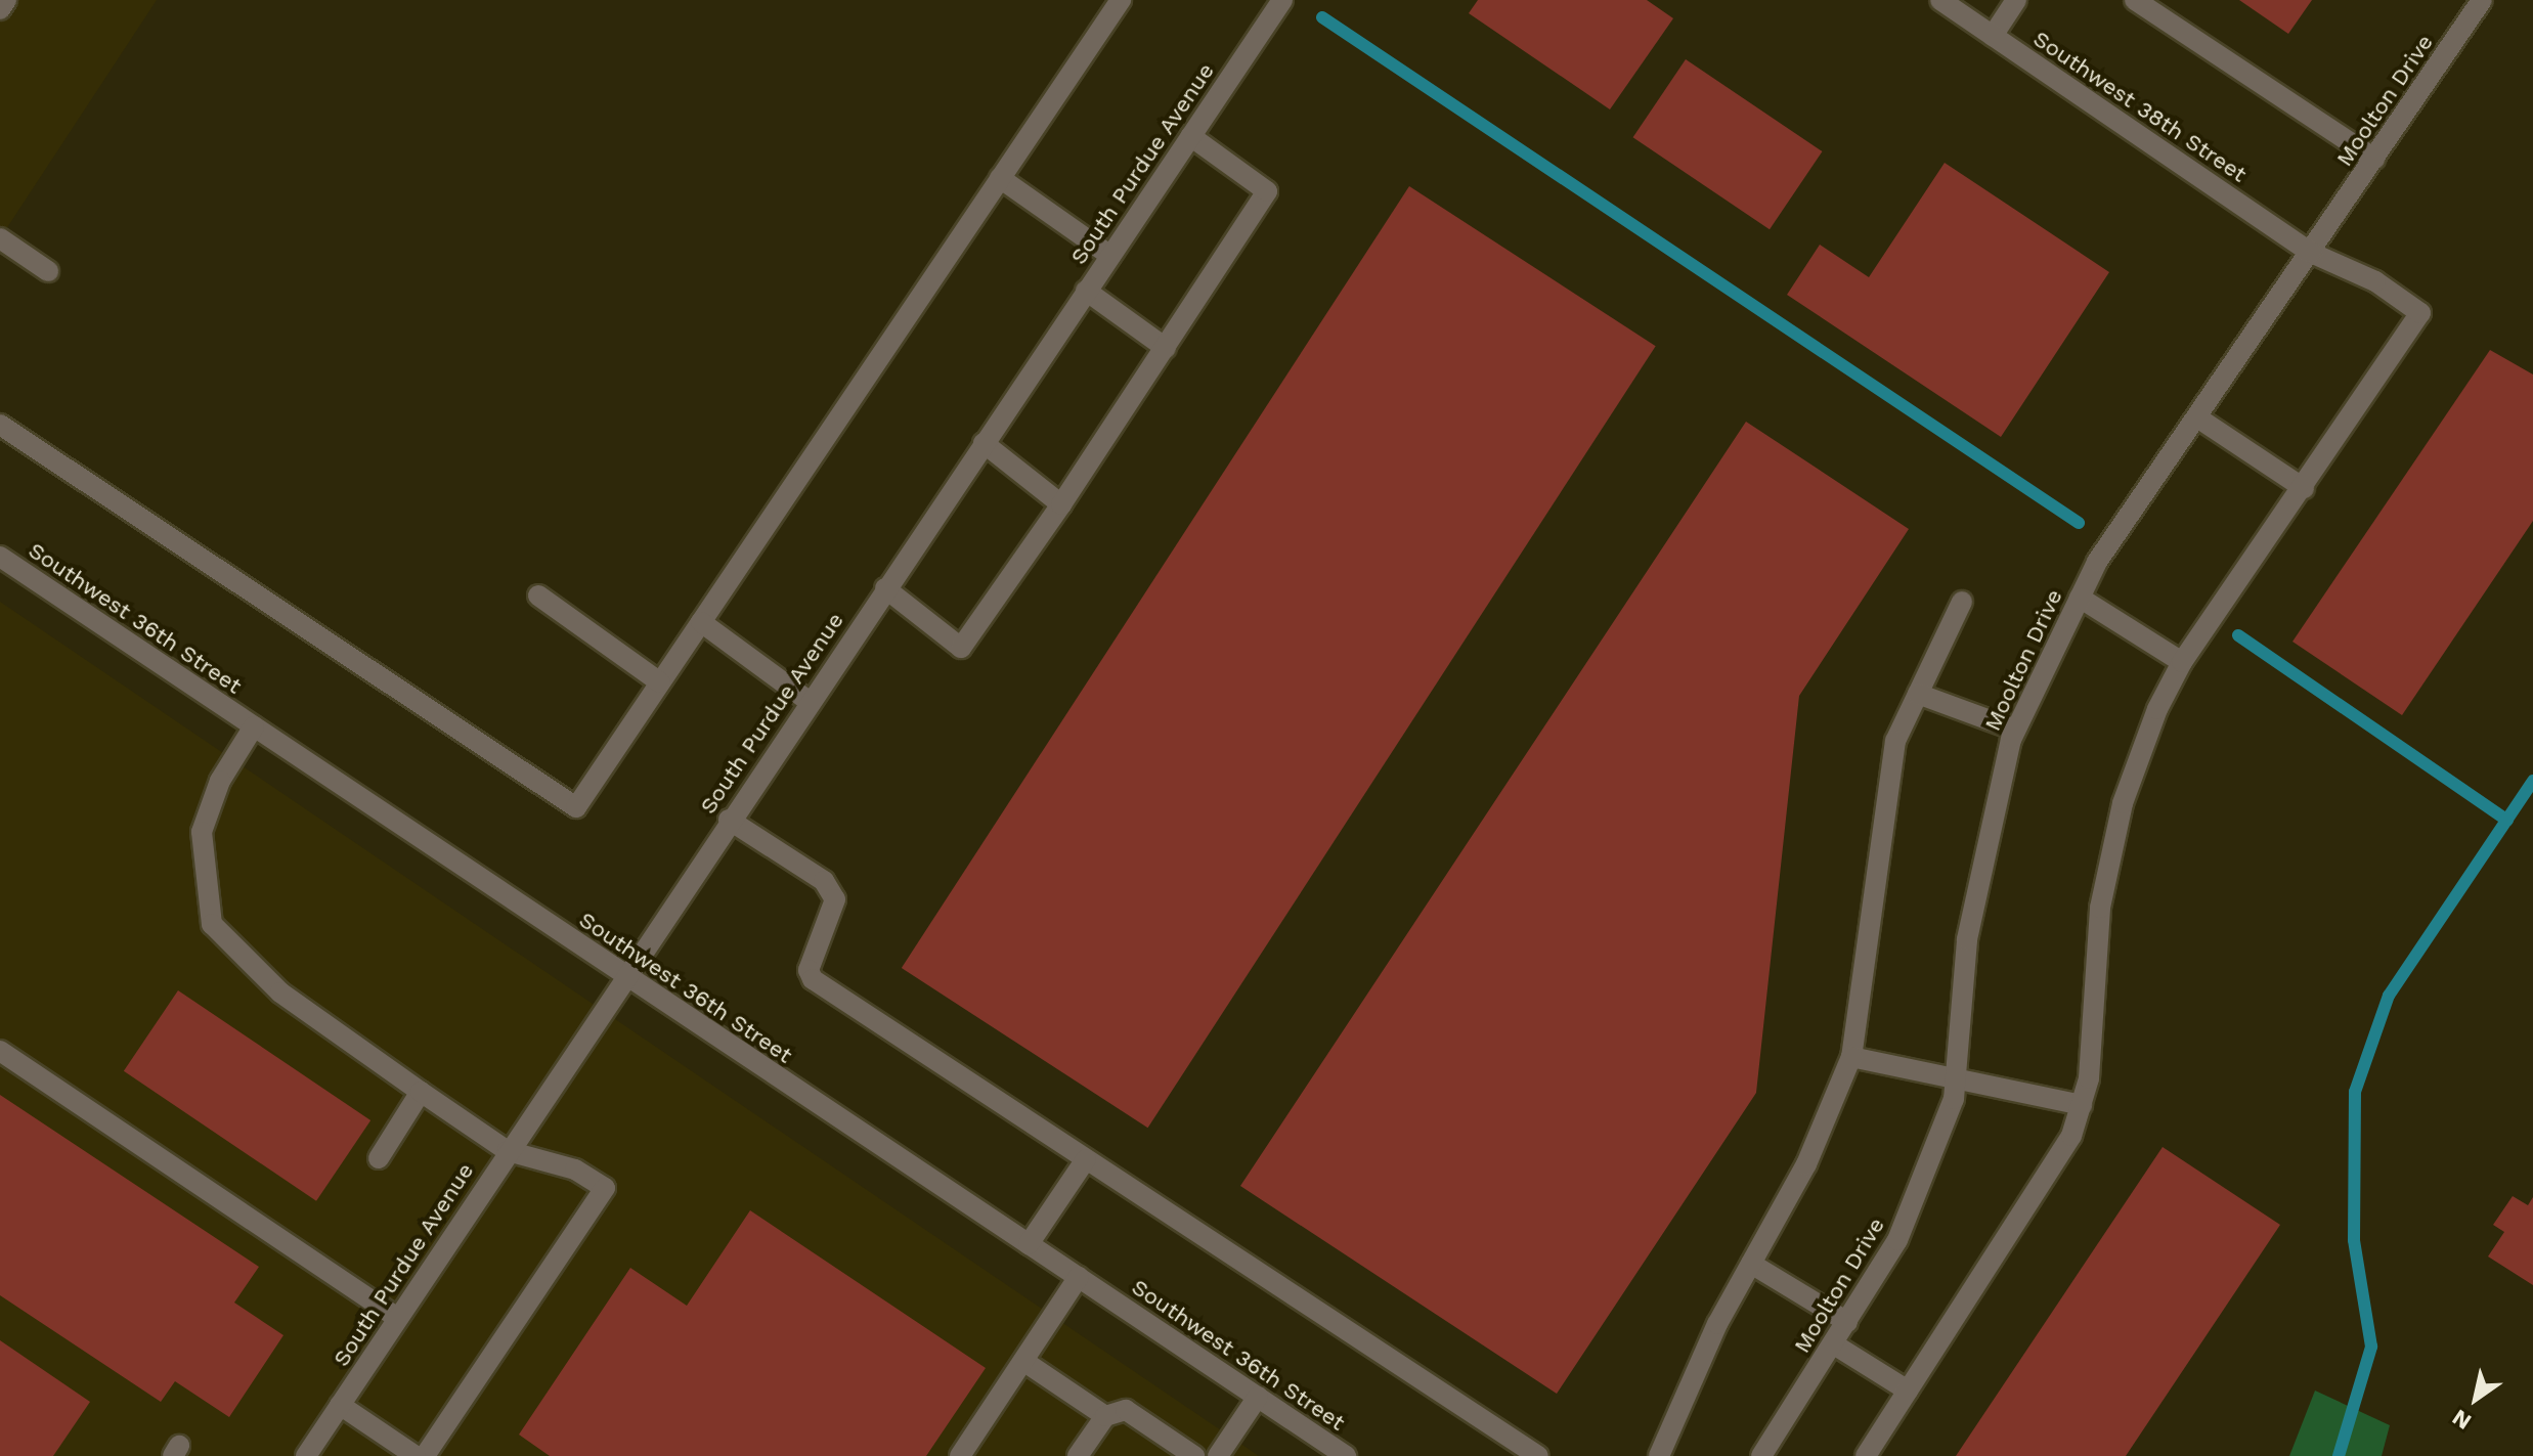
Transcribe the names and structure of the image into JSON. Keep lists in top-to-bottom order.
{
  "streets": {
    "street": [
      "Moolton Drive",
      "Southwest 38th Street",
      "South Purdue Avenue",
      "Southwest 36th Street"
    ]
  },
  "crossings": [
    ["Moolton Drive", "Southwest 38th Street"],
    ["South Purdue Avenue", "Southwest 36th Street"]
  ],
  "north": "bottom left"
}
